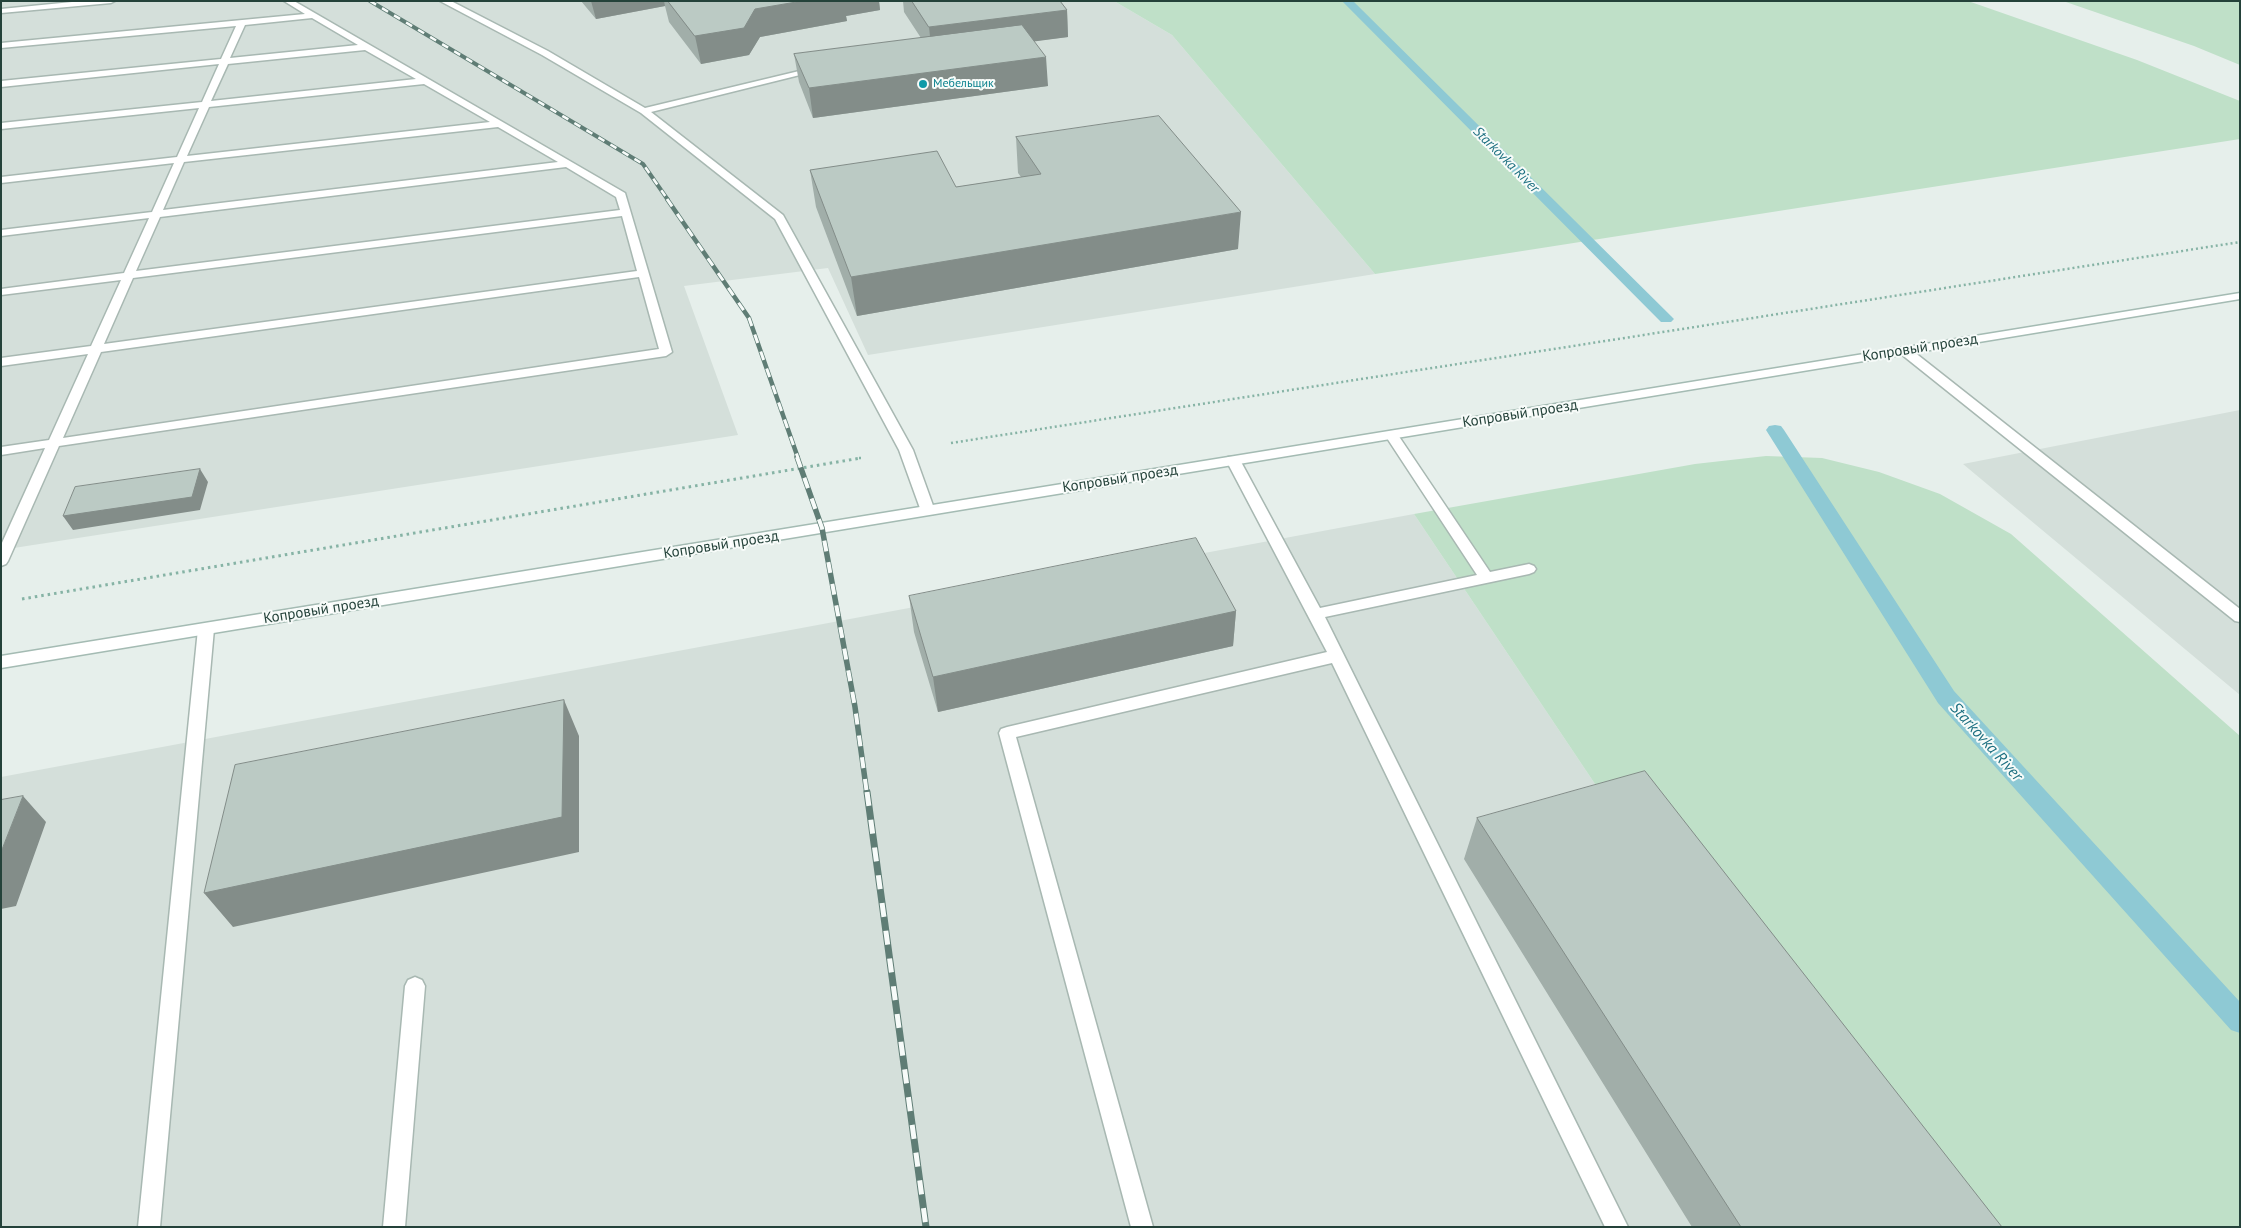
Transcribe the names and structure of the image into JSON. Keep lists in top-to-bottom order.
{
  "streets": {
    "main road": ["Копровый проезд"]
  },
  "water": ["Starkovka River"],
  "places": ["Мебельщик"]
}
